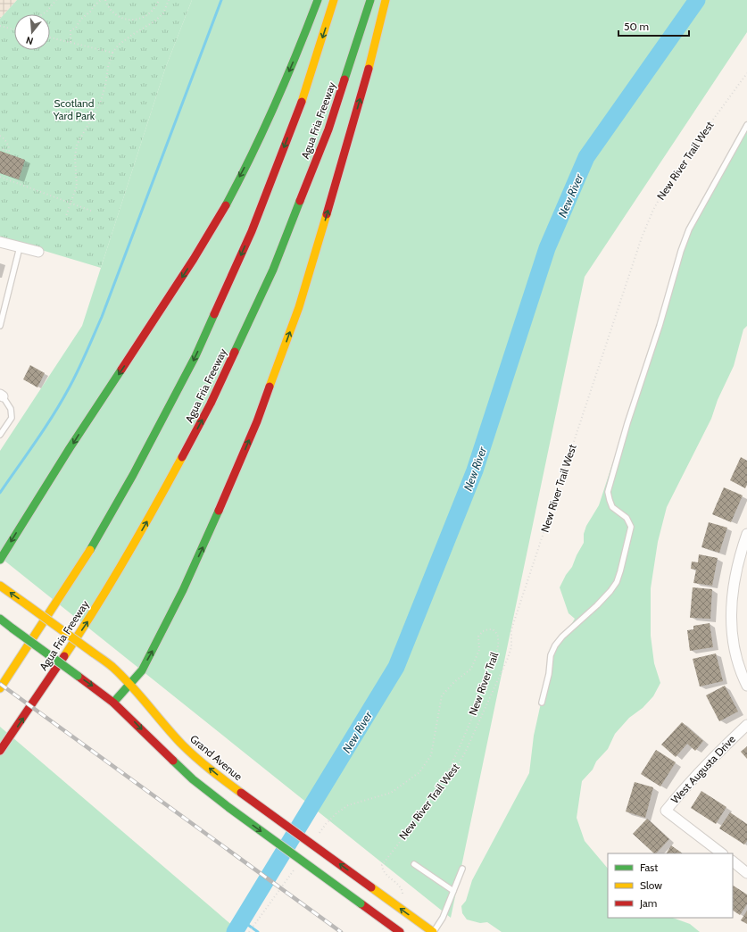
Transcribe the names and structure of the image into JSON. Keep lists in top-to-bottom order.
{
  "streets": {
    "highway": ["Agua Fria Freeway", "Grand Avenue"],
    "street": ["West Augusta Drive"],
    "path": ["New River Trail West", "New River Trail"]
  },
  "crossings": [
    ["New River Trail West", "New River Trail"]
  ],
  "water": ["New River"],
  "parks": ["Scotland Yard Park"],
  "legend": ["Fast", "Slow", "Jam"],
  "scale_bar": "50 m",
  "north": "bottom"
}
